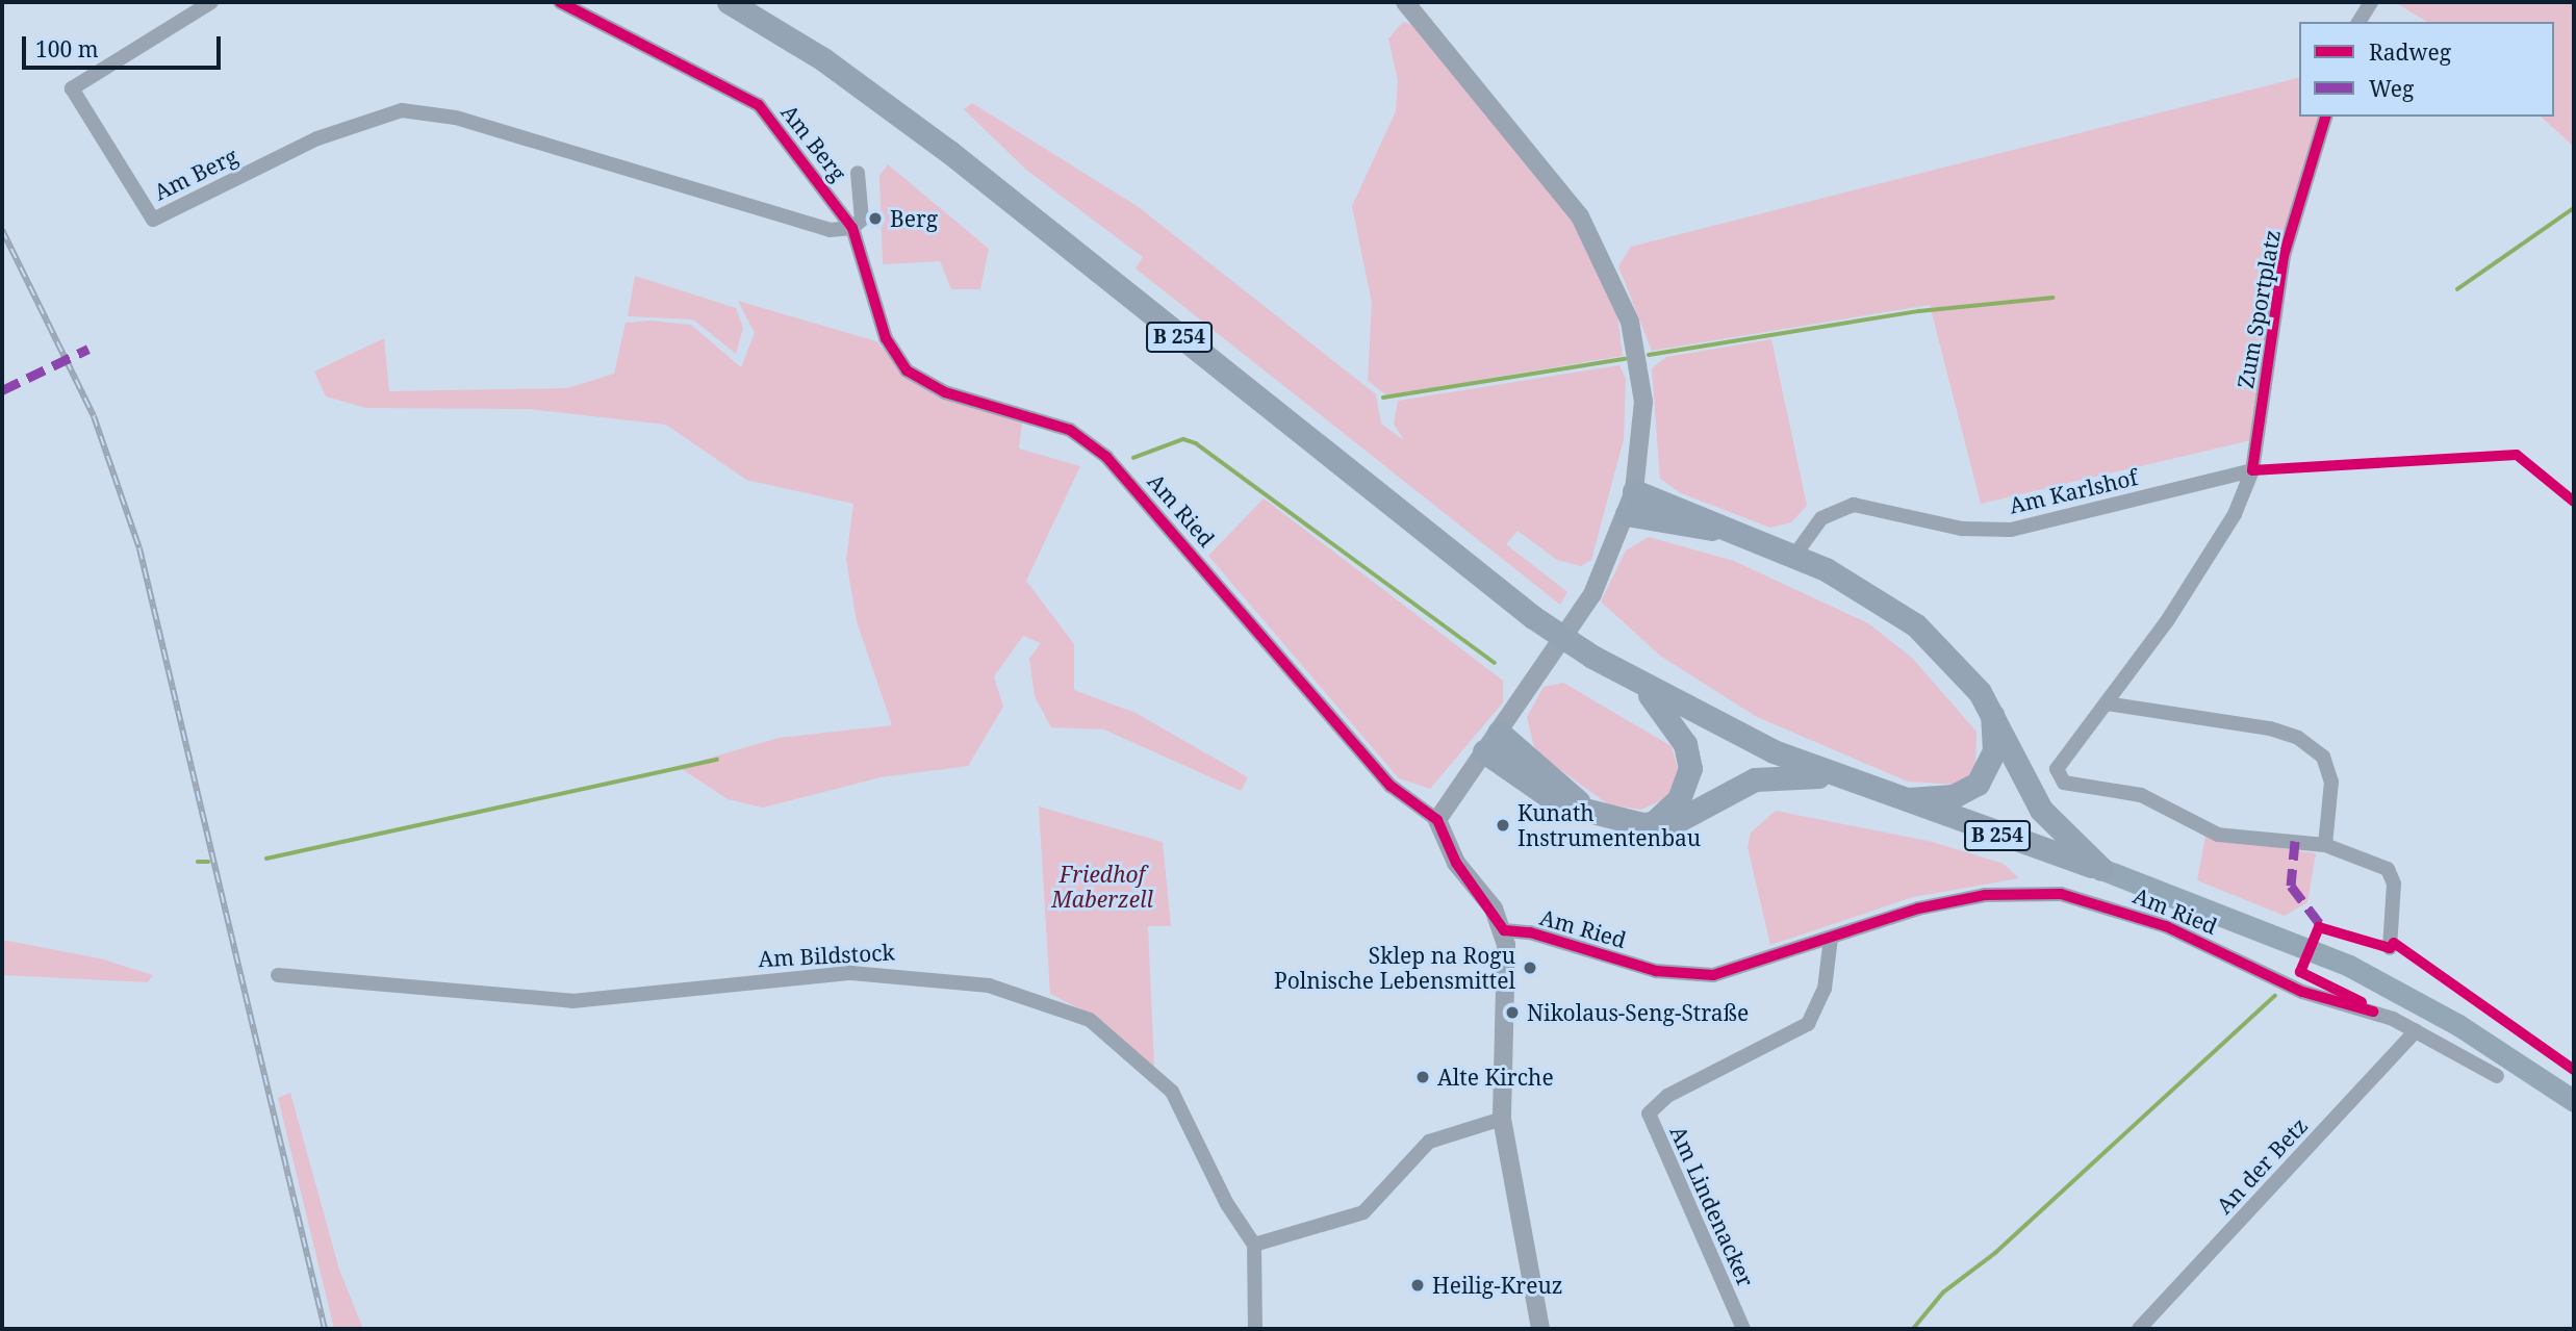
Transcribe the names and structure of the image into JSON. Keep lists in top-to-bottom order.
{
  "streets": {
    "highway": ["B 254"],
    "street": [
      "Am Berg",
      "Zum Sportplatz",
      "Am Karlshof",
      "Am Ried",
      "Am Bildstock",
      "An der Betz",
      "Am Lindenacker"
    ]
  },
  "crossings": [
    ["Am Berg", "Am Ried"],
    ["Zum Sportplatz", "Am Karlshof"],
    ["Am Ried", "An der Betz"],
    ["Am Ried", "Am Lindenacker"]
  ],
  "parks": ["Friedhof Maberzell"],
  "places": [
    "Berg",
    "Kunath Instrumentenbau",
    "Sklep na Rogu Polnische Lebensmittel",
    "Nikolaus-Seng-Straße",
    "Alte Kirche",
    "Heilig-Kreuz"
  ],
  "legend": ["Radweg", "Weg"],
  "scale_bar": "100 m"
}
